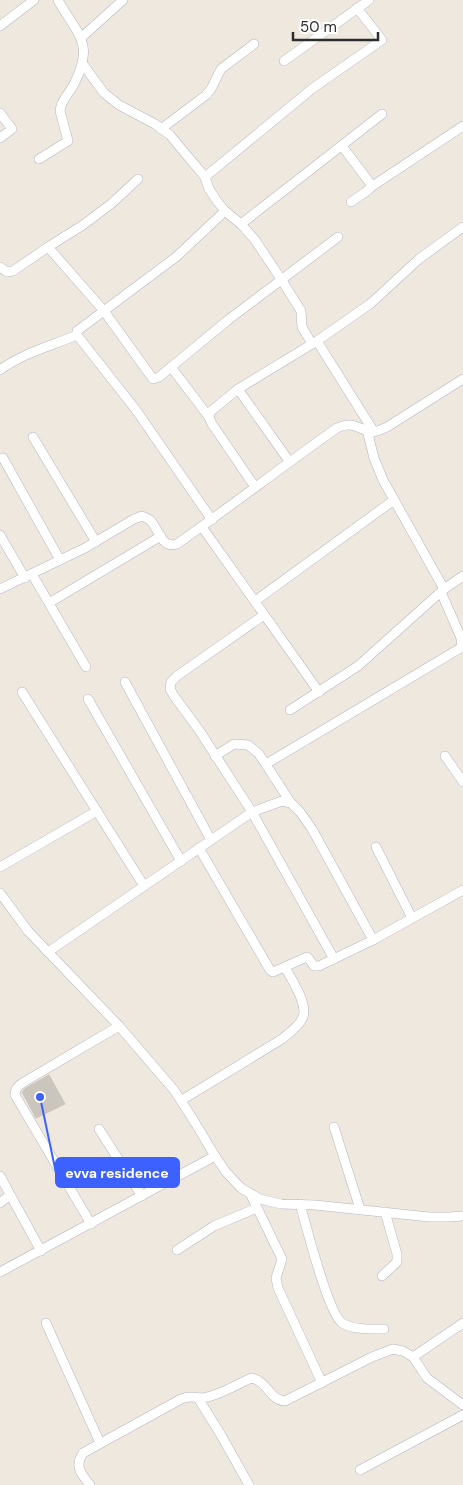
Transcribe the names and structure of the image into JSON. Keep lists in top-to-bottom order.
{
  "places": ["evva residence"],
  "scale_bar": "50 m"
}
